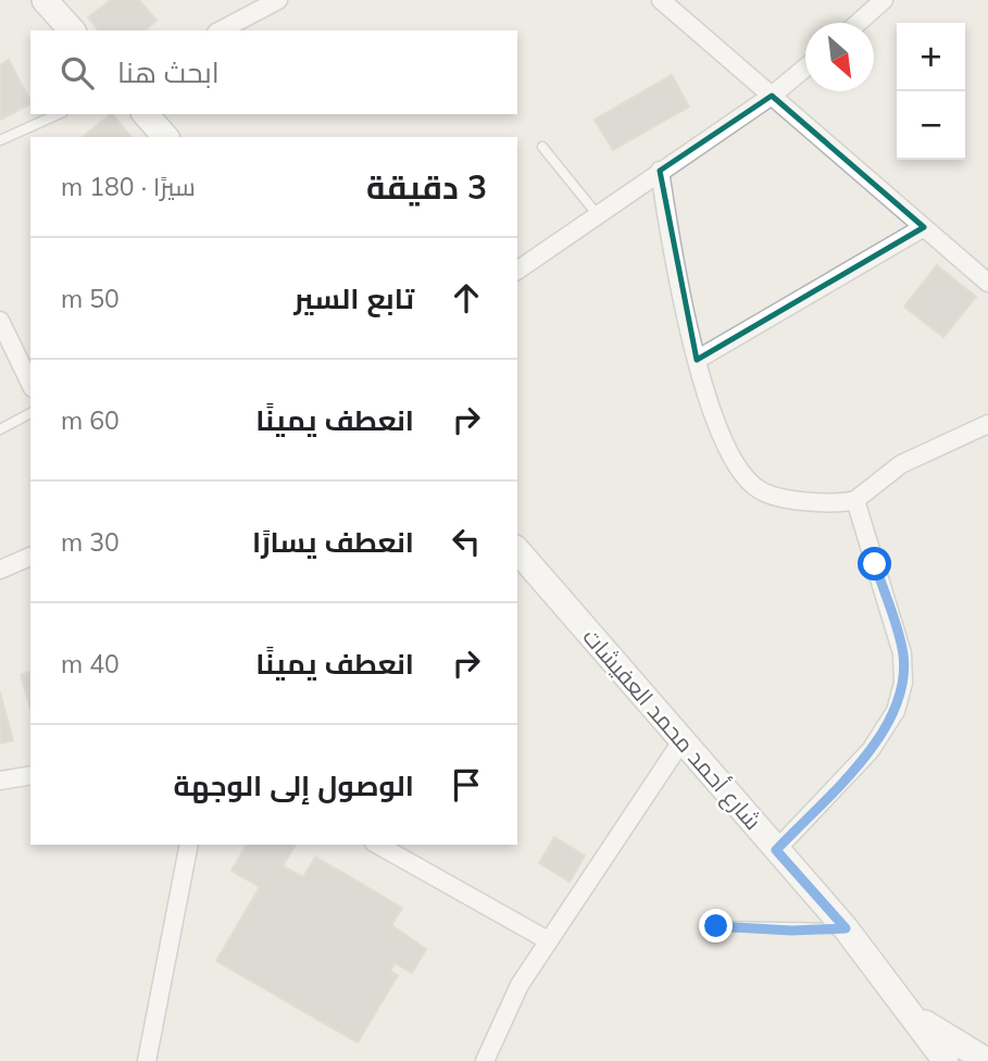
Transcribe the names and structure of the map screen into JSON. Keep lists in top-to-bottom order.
{
  "streets": {
    "street": ["شارع أحمد محمد العفيشات"]
  },
  "north": "bottom right",
  "page": {
    "map_buttons": ["+", "−"],
    "search": "ابحث هنا",
    "heading": ["3 دقيقة", "سيرًا · 180 m"],
    "list": [
      ["تابع السير", "50 m"],
      ["انعطف يمينًا", "60 m"],
      ["انعطف يسارًا", "30 m"],
      ["انعطف يمينًا", "40 m"],
      "الوصول إلى الوجهة"
    ]
  }
}
